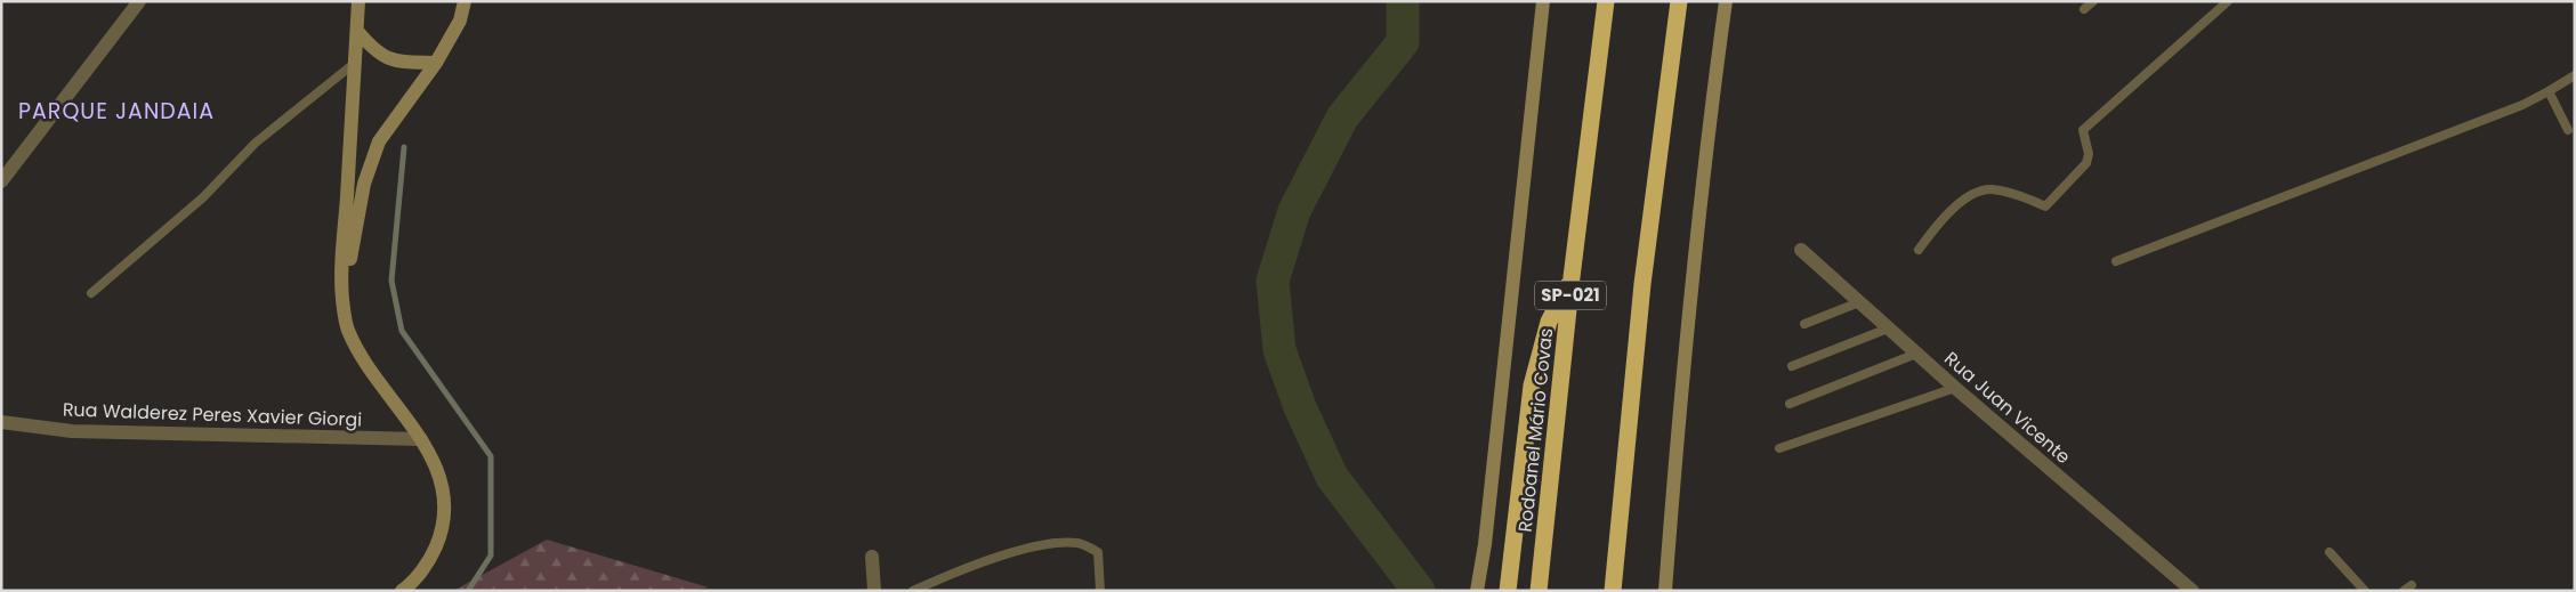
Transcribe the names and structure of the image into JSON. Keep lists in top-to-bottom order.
{
  "streets": {
    "highway": ["SP-021", "Rodoanel Mário Covas"],
    "street": ["Rua Juan Vicente", "Rua Walderez Peres Xavier Giorgi"]
  },
  "districts": ["PARQUE JANDAIA"]
}
